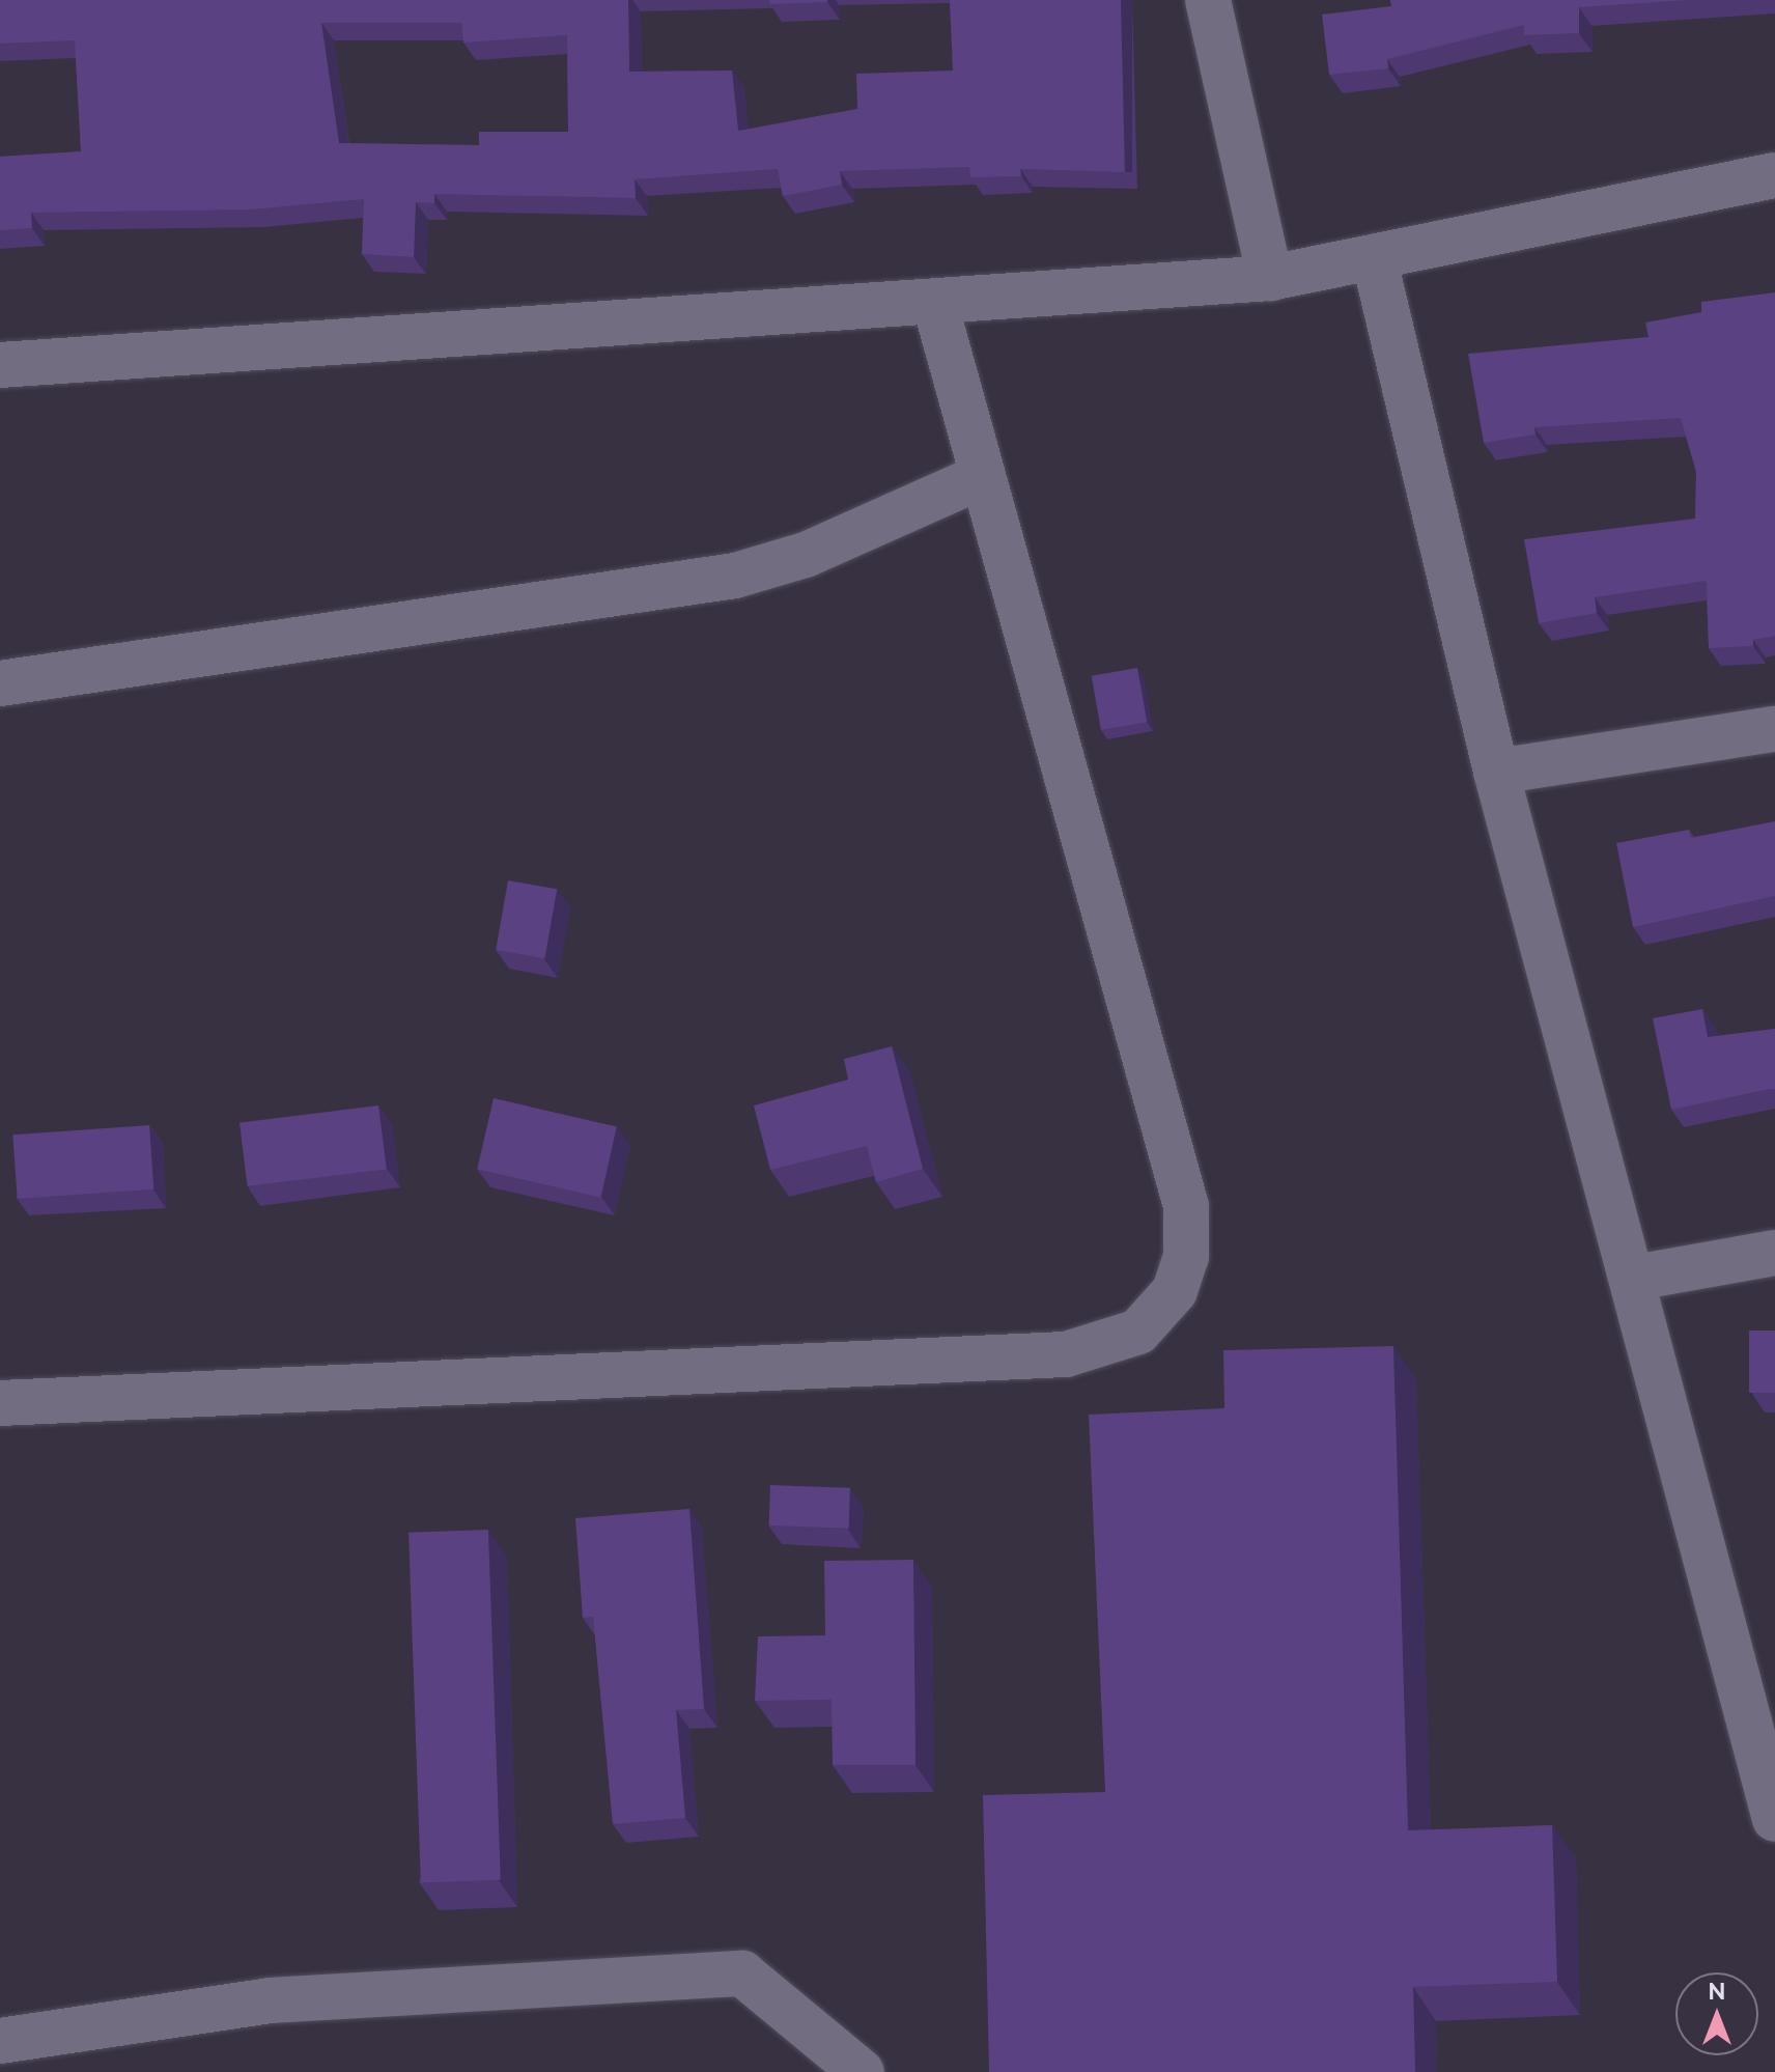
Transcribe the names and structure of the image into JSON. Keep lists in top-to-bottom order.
{
  "north": "top"
}
